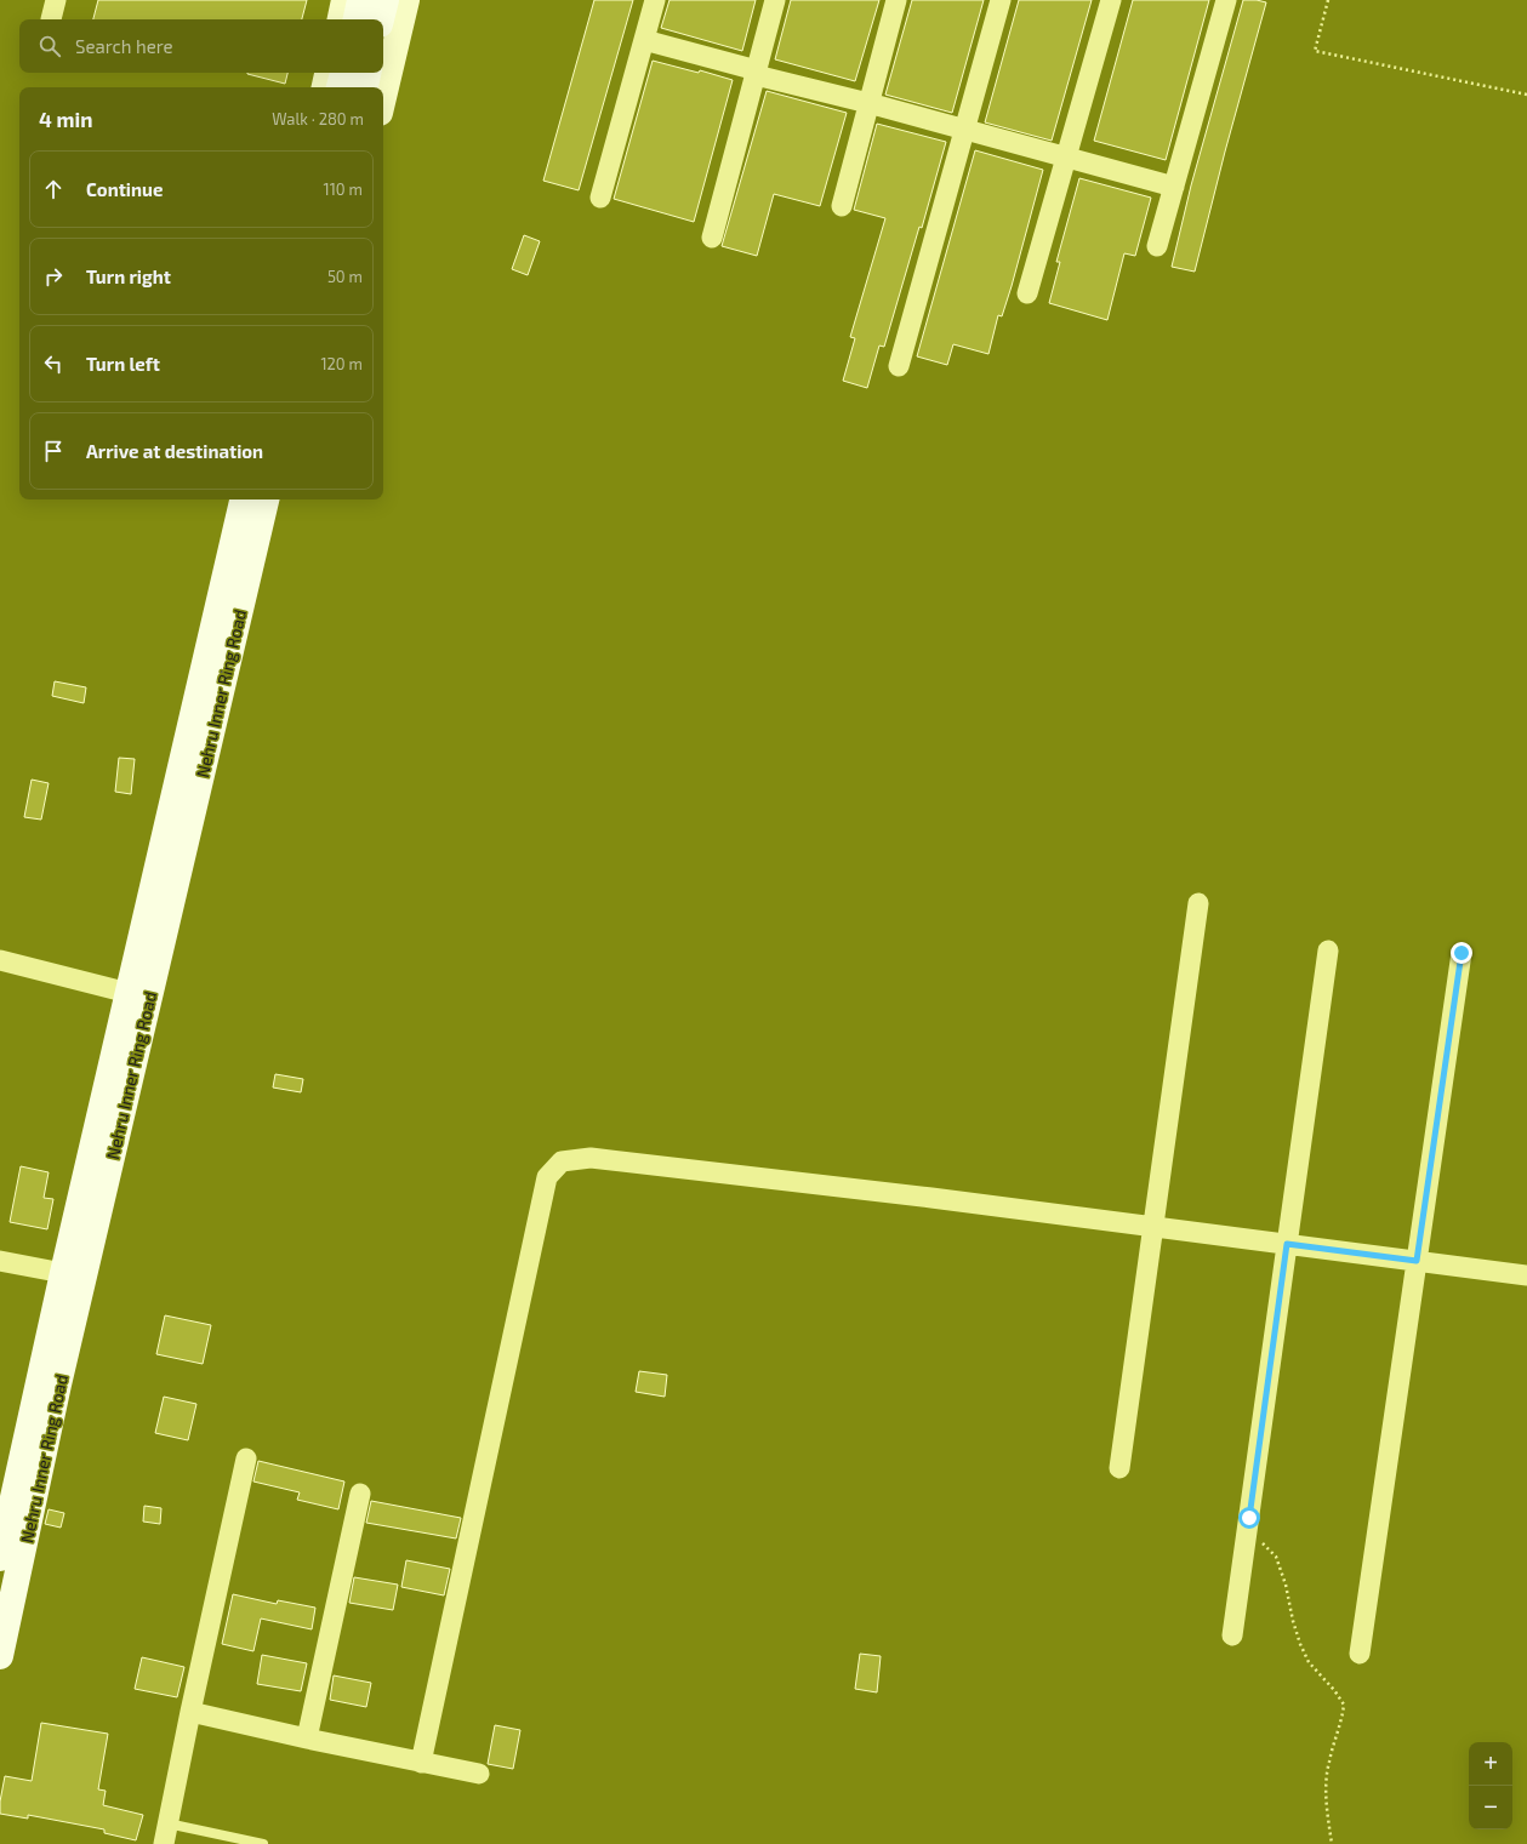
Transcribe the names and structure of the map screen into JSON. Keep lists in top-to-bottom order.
{
  "streets": {
    "main road": ["Nehru Inner Ring Road"]
  },
  "page": {
    "search": "Search here",
    "heading": ["4 min", "Walk · 280 m"],
    "list": [
      ["Continue", "110 m"],
      ["Turn right", "50 m"],
      ["Turn left", "120 m"],
      "Arrive at destination"
    ],
    "map_buttons": ["+", "−"]
  }
}
